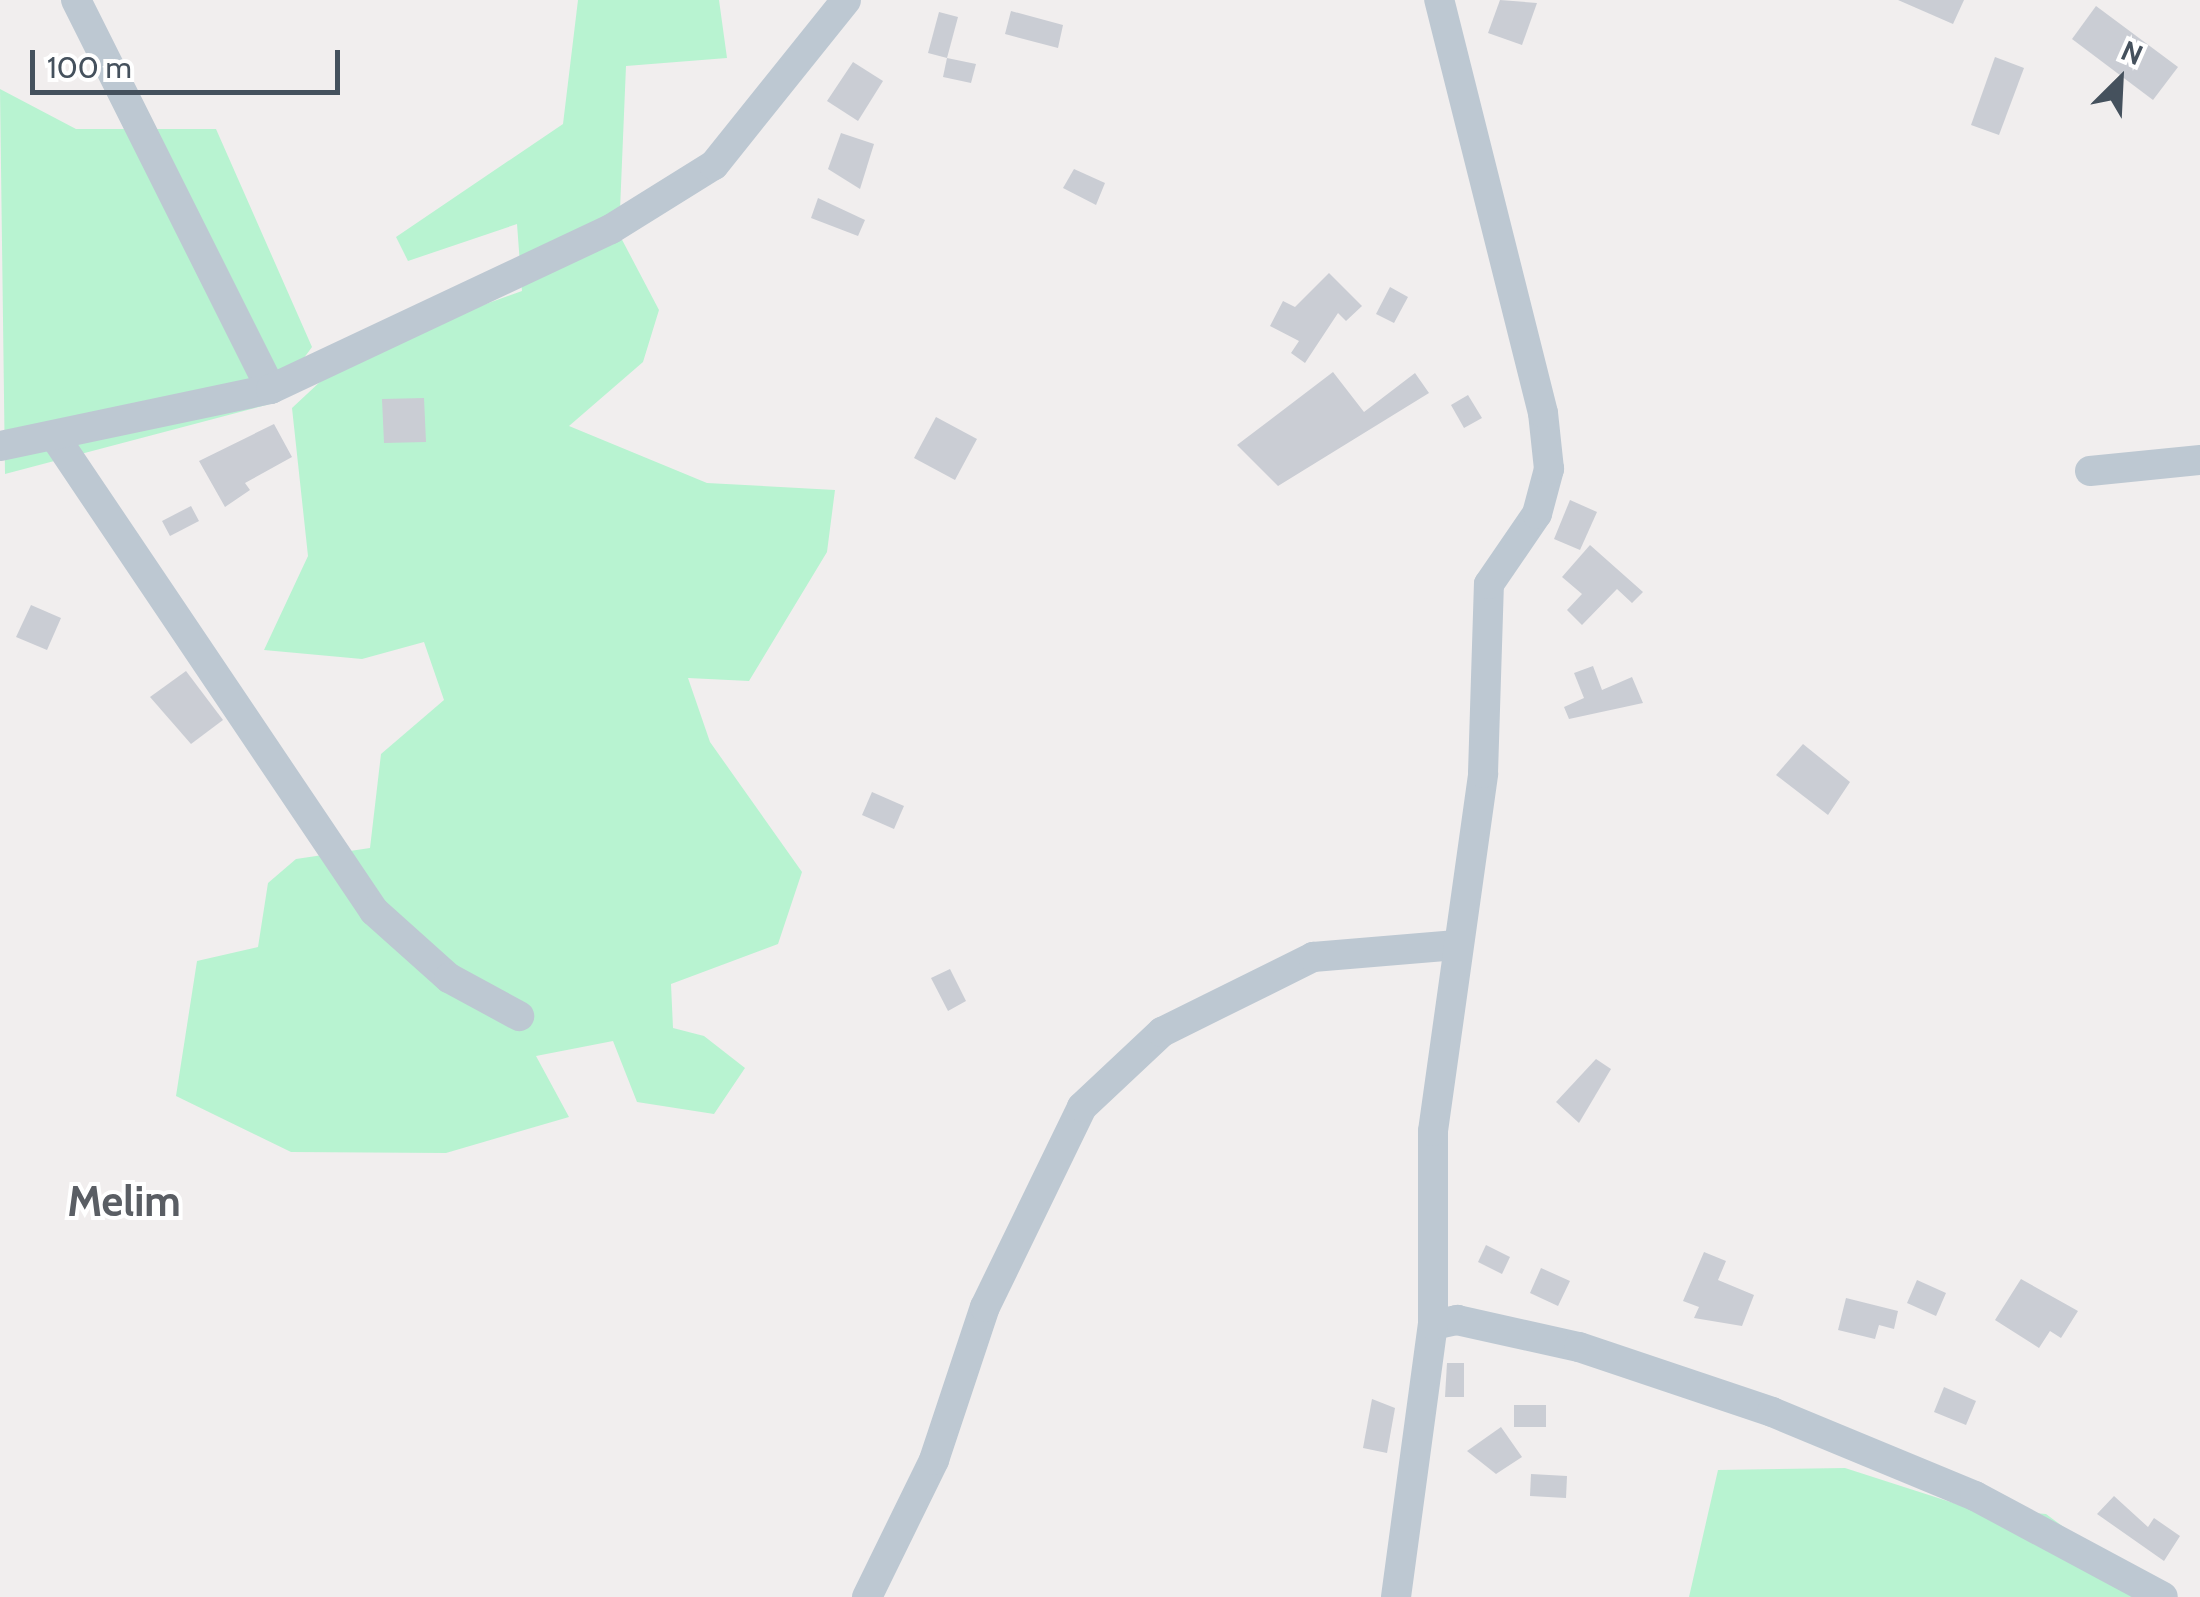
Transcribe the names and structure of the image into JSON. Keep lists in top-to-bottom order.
{
  "districts": ["Melim"],
  "scale_bar": "100 m",
  "north": "top right"
}
